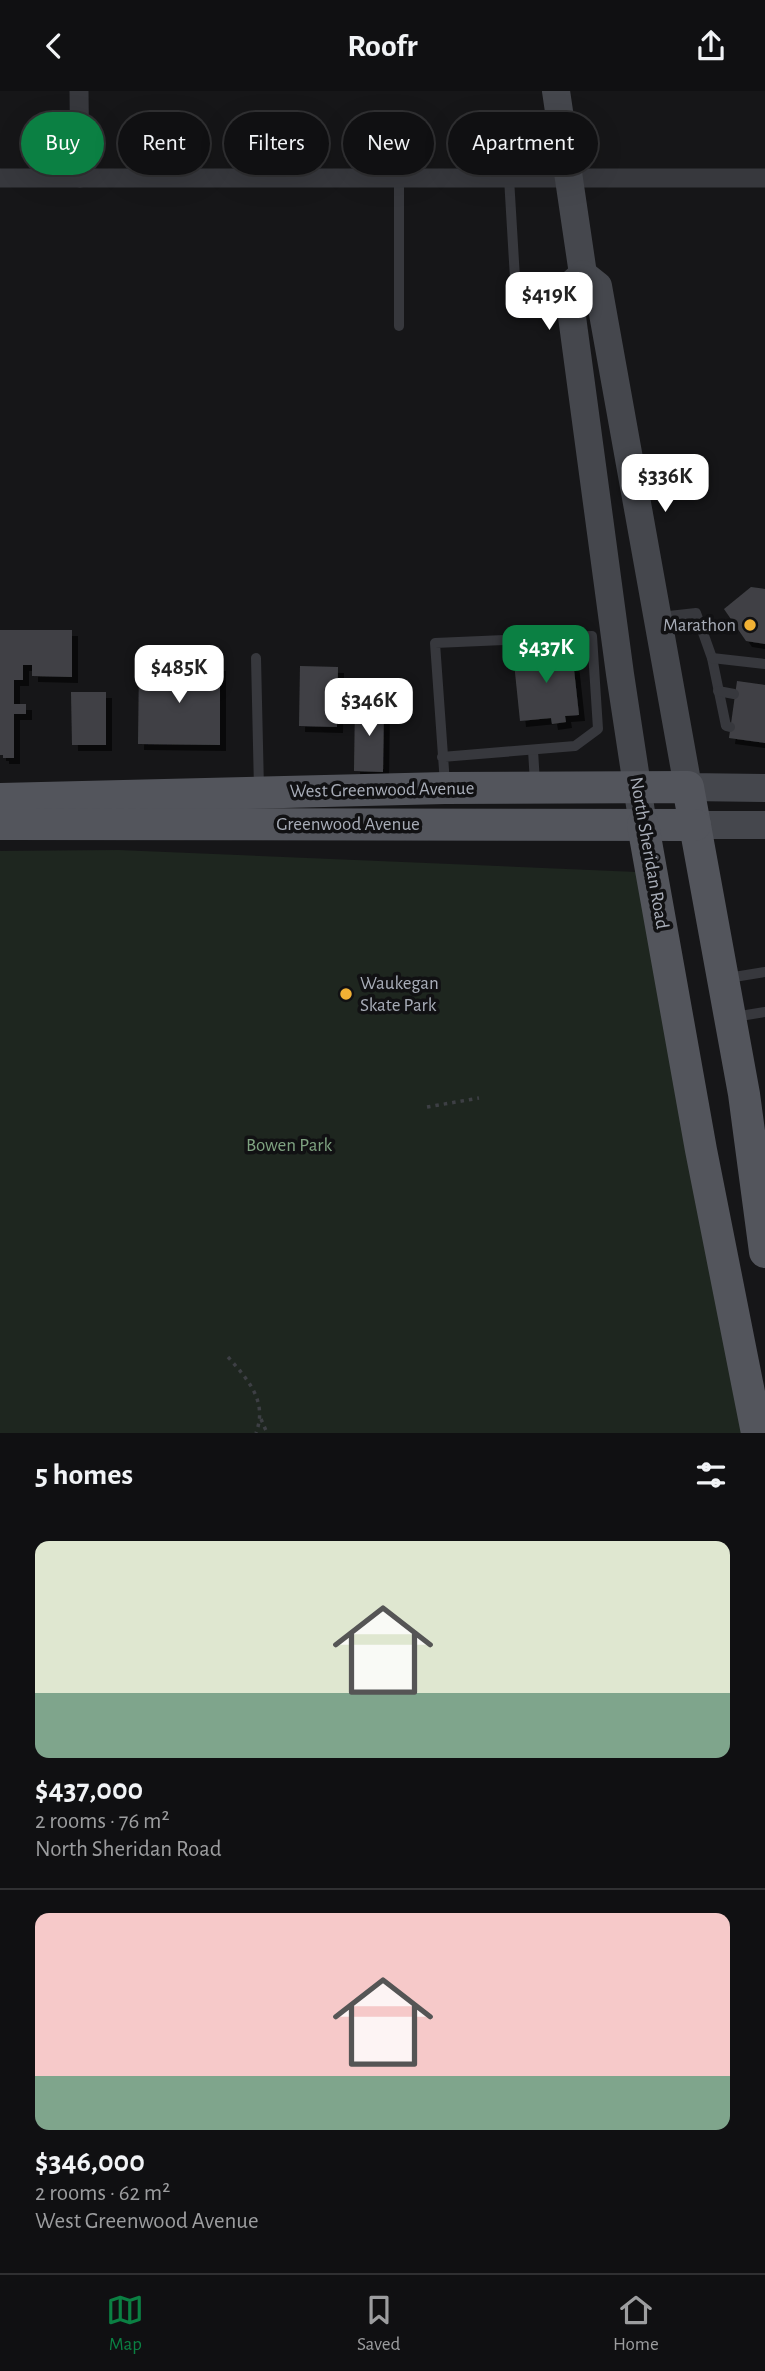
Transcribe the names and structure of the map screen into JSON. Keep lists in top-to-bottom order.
{
  "streets": {
    "main road": ["West Greenwood Avenue", "Greenwood Avenue", "North Sheridan Road"]
  },
  "crossings": [
    ["West Greenwood Avenue", "North Sheridan Road"],
    ["Greenwood Avenue", "North Sheridan Road"]
  ],
  "parks": ["Bowen Park"],
  "places": ["Marathon", "Waukegan Skate Park"],
  "page": {
    "header": "Roofr",
    "chip": [
      "Buy",
      "Rent",
      "Filters",
      "New",
      "Apartment"
    ],
    "price": [
      "$419K",
      "$336K",
      "$437K",
      "$485K",
      "$346K"
    ],
    "heading": "5 homes",
    "list": [
      {
        "name": "$437,000",
        "note": "2 rooms · 76 m² · North Sheridan Road"
      },
      {
        "name": "$346,000",
        "note": "2 rooms · 62 m² · West Greenwood Avenue"
      }
    ],
    "tabs": ["Map", "Saved", "Home"]
  }
}
